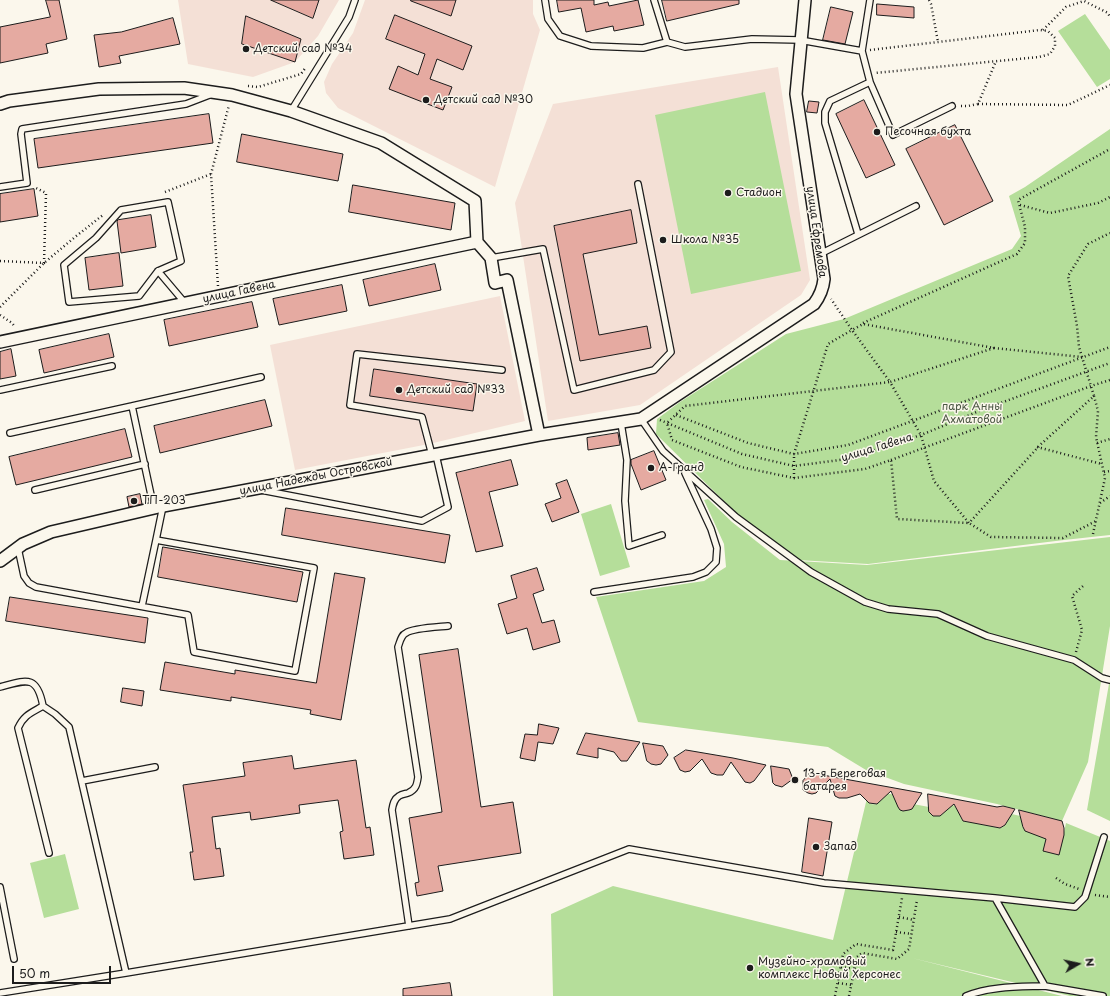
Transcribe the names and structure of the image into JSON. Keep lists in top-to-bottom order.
{
  "streets": {
    "street": ["улица Ефремова", "улица Гавена", "улица Надежды Островской"]
  },
  "crossings": [
    ["улица Ефремова", "улица Гавена"],
    ["улица Ефремова", "улица Надежды Островской"],
    ["улица Гавена", "улица Надежды Островской"]
  ],
  "parks": ["парк Анны Ахматовой"],
  "places": [
    "Детский сад №34",
    "Детский сад №30",
    "Песочная бухта",
    "Стадион",
    "Школа №35",
    "Детский сад №33",
    "А-Гранд",
    "ТП-203",
    "13-я Береговая батарея",
    "Запад",
    "Музейно-храмовый комплекс Новый Херсонес"
  ],
  "scale_bar": "50 m",
  "north": "right"
}
